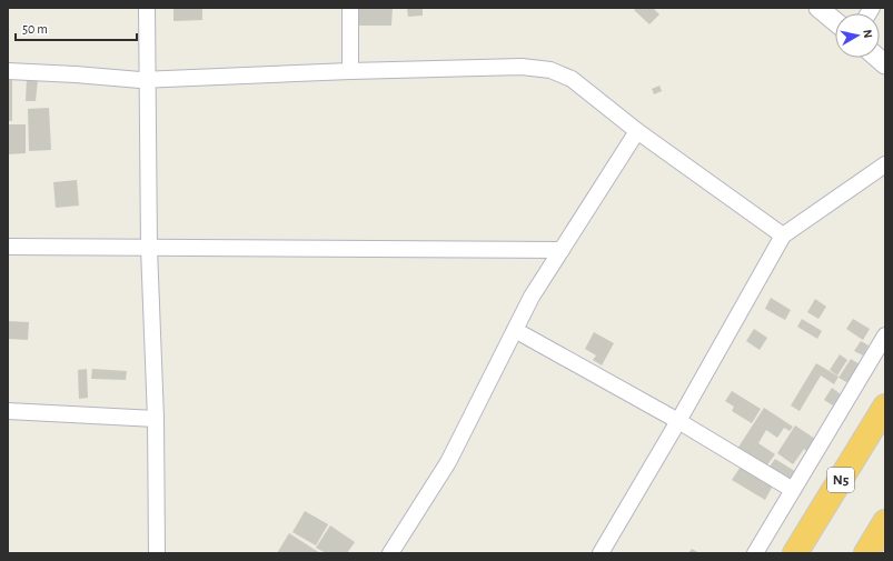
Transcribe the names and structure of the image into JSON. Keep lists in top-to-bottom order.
{
  "streets": {
    "highway": ["N5"]
  },
  "scale_bar": "50 m",
  "north": "right"
}
